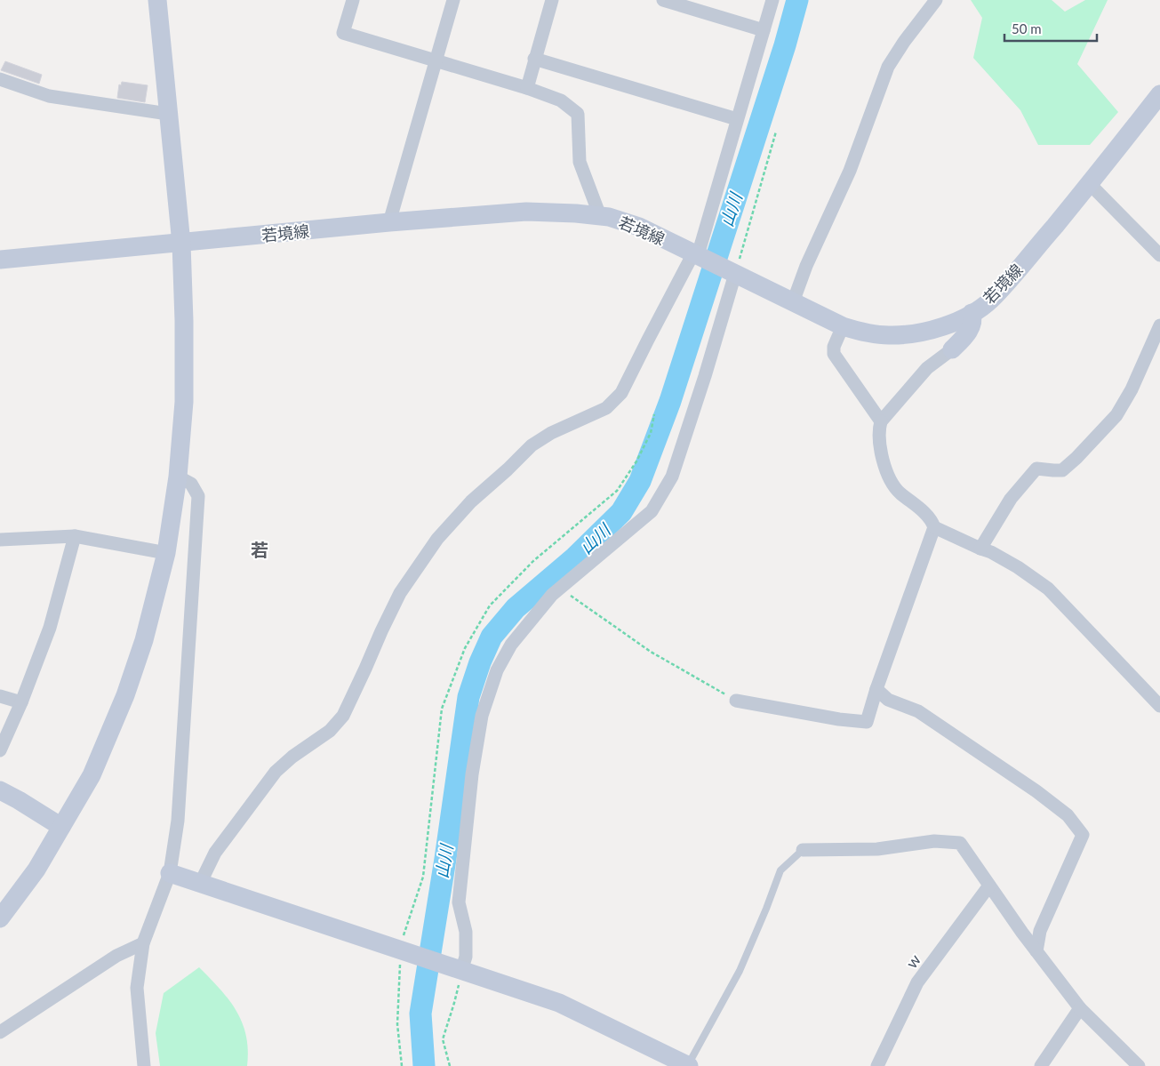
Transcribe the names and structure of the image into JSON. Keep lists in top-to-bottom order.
{
  "streets": {
    "street": ["若境線", "w"]
  },
  "districts": ["若"],
  "water": ["山川"],
  "scale_bar": "50 m"
}
